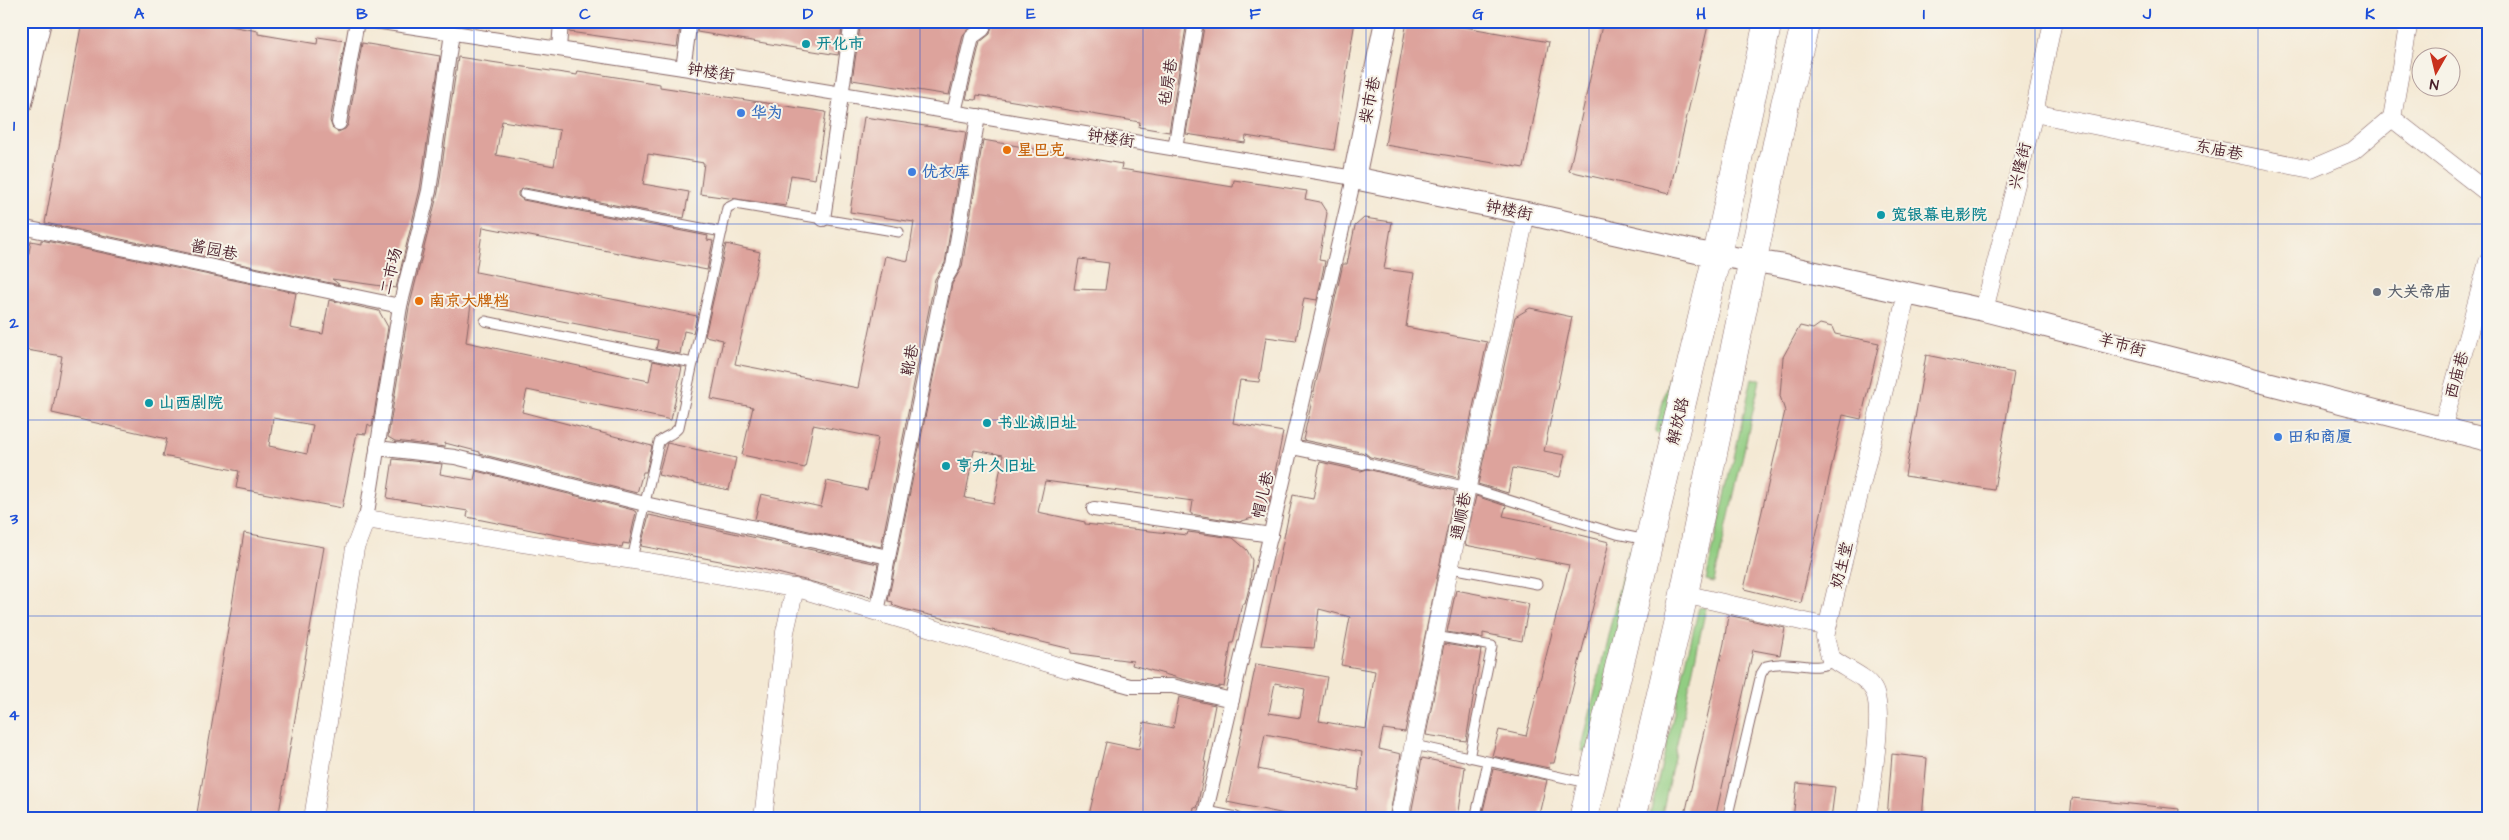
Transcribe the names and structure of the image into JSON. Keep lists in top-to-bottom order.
{
  "streets": {
    "main road": ["解放路"],
    "street": [
      "钟楼街",
      "毡房巷",
      "柴市巷",
      "东庙巷",
      "兴隆街",
      "酱园巷",
      "二市场",
      "羊市街",
      "靴巷",
      "西庙巷",
      "帽儿巷",
      "通顺巷",
      "奶生堂"
    ]
  },
  "crossings": [
    ["钟楼街", "毡房巷"],
    ["钟楼街", "柴市巷"],
    ["钟楼街", "二市场"],
    ["钟楼街", "羊市街"],
    ["钟楼街", "靴巷"],
    ["钟楼街", "解放路"],
    ["钟楼街", "帽儿巷"],
    ["钟楼街", "通顺巷"],
    ["柴市巷", "帽儿巷"],
    ["东庙巷", "兴隆街"],
    ["兴隆街", "羊市街"],
    ["酱园巷", "二市场"],
    ["羊市街", "西庙巷"],
    ["羊市街", "奶生堂"]
  ],
  "places": [
    "开化市",
    "华为",
    "星巴克",
    "优衣库",
    "宽银幕电影院",
    "大关帝庙",
    "南京大牌档",
    "山西剧院",
    "书业诚旧址",
    "田和商厦",
    "亨升久旧址"
  ],
  "north": "bottom",
  "grid": {
    "columns": [
      "A",
      "B",
      "C",
      "D",
      "E",
      "F",
      "G",
      "H",
      "I",
      "J",
      "K"
    ],
    "rows": [
      "1",
      "2",
      "3",
      "4"
    ]
  }
}
